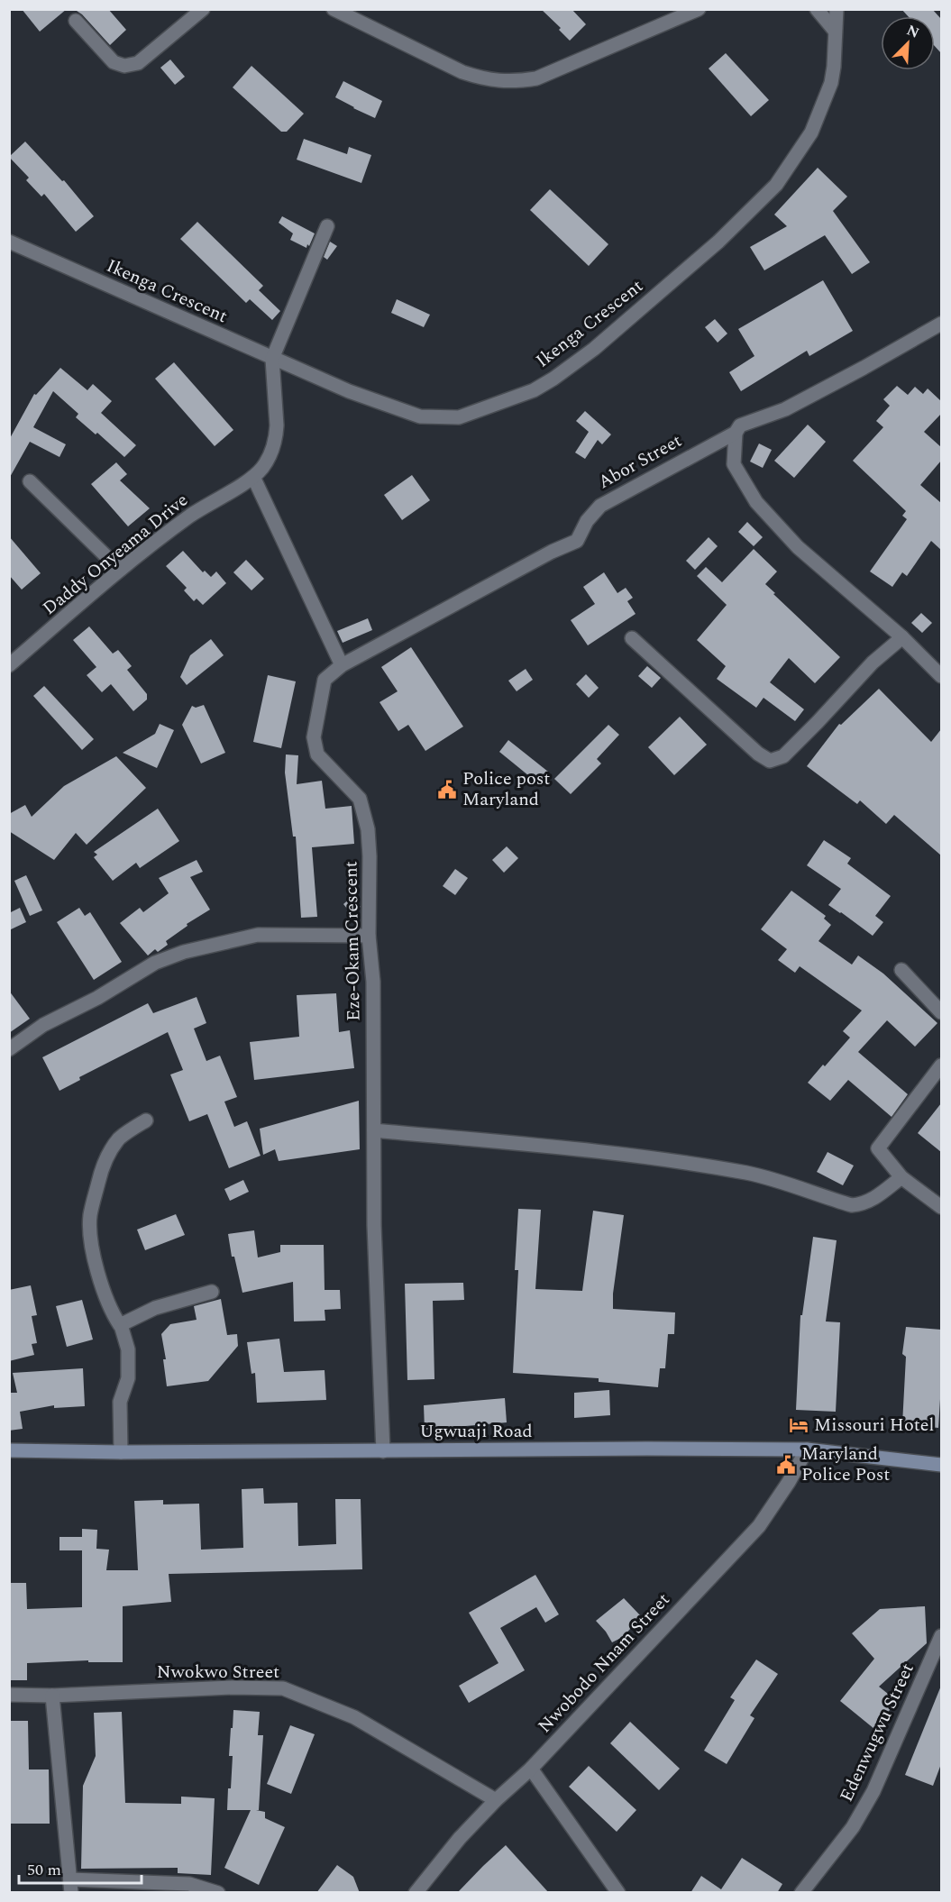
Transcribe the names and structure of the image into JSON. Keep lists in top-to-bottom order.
{
  "streets": {
    "main road": ["Ugwuaji Road"],
    "street": [
      "Ikenga Crescent",
      "Abor Street",
      "Daddy Onyeama Drive",
      "Eze-Okam Crescent",
      "Nwobodo Nnam Street",
      "Nwokwo Street",
      "Edenwugwu Street"
    ]
  },
  "crossings": [
    ["Ikenga Crescent", "Daddy Onyeama Drive"],
    ["Abor Street", "Eze-Okam Crescent"],
    ["Eze-Okam Crescent", "Ugwuaji Road"],
    ["Ugwuaji Road", "Nwobodo Nnam Street"],
    ["Nwobodo Nnam Street", "Nwokwo Street"]
  ],
  "places": {
    "public building": ["Police post Maryland", "Maryland Police Post"],
    "hotel": ["Missouri Hotel"]
  },
  "scale_bar": "50 m",
  "north": "top right"
}
